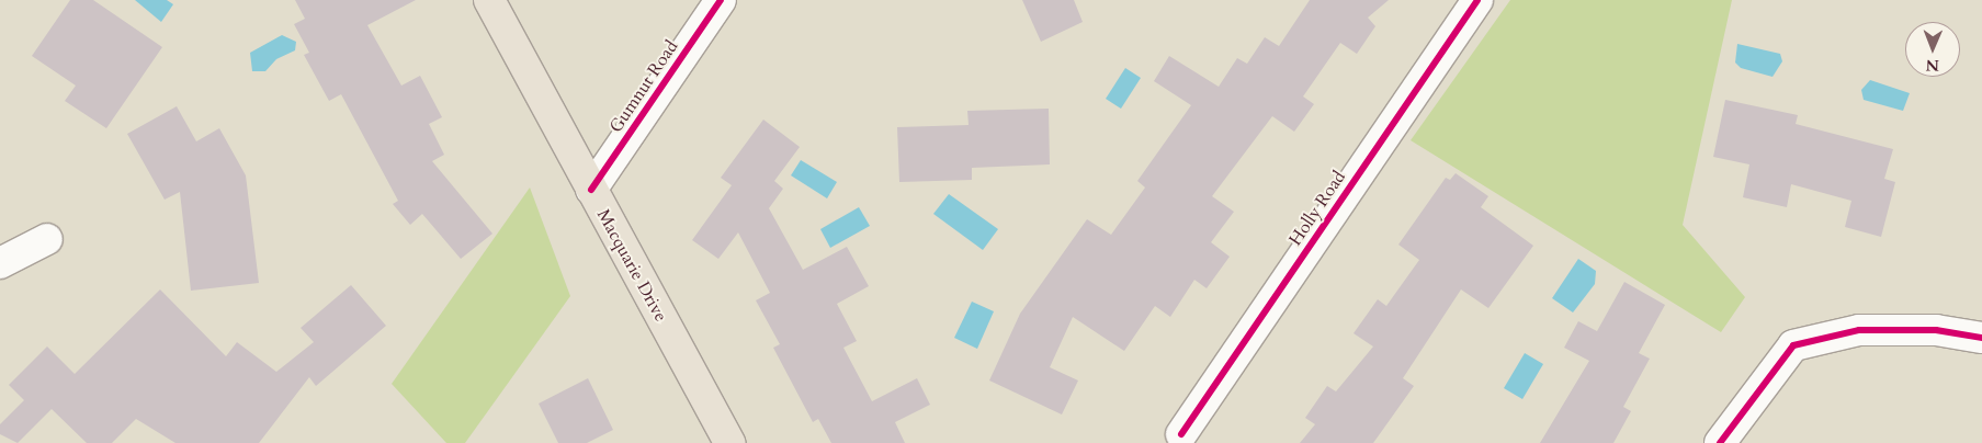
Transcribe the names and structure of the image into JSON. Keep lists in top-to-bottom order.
{
  "streets": {
    "main road": ["Macquarie Drive"],
    "street": ["Gumnut Road", "Holly Road"]
  },
  "crossings": [
    ["Gumnut Road", "Macquarie Drive"]
  ],
  "north": "bottom"
}
